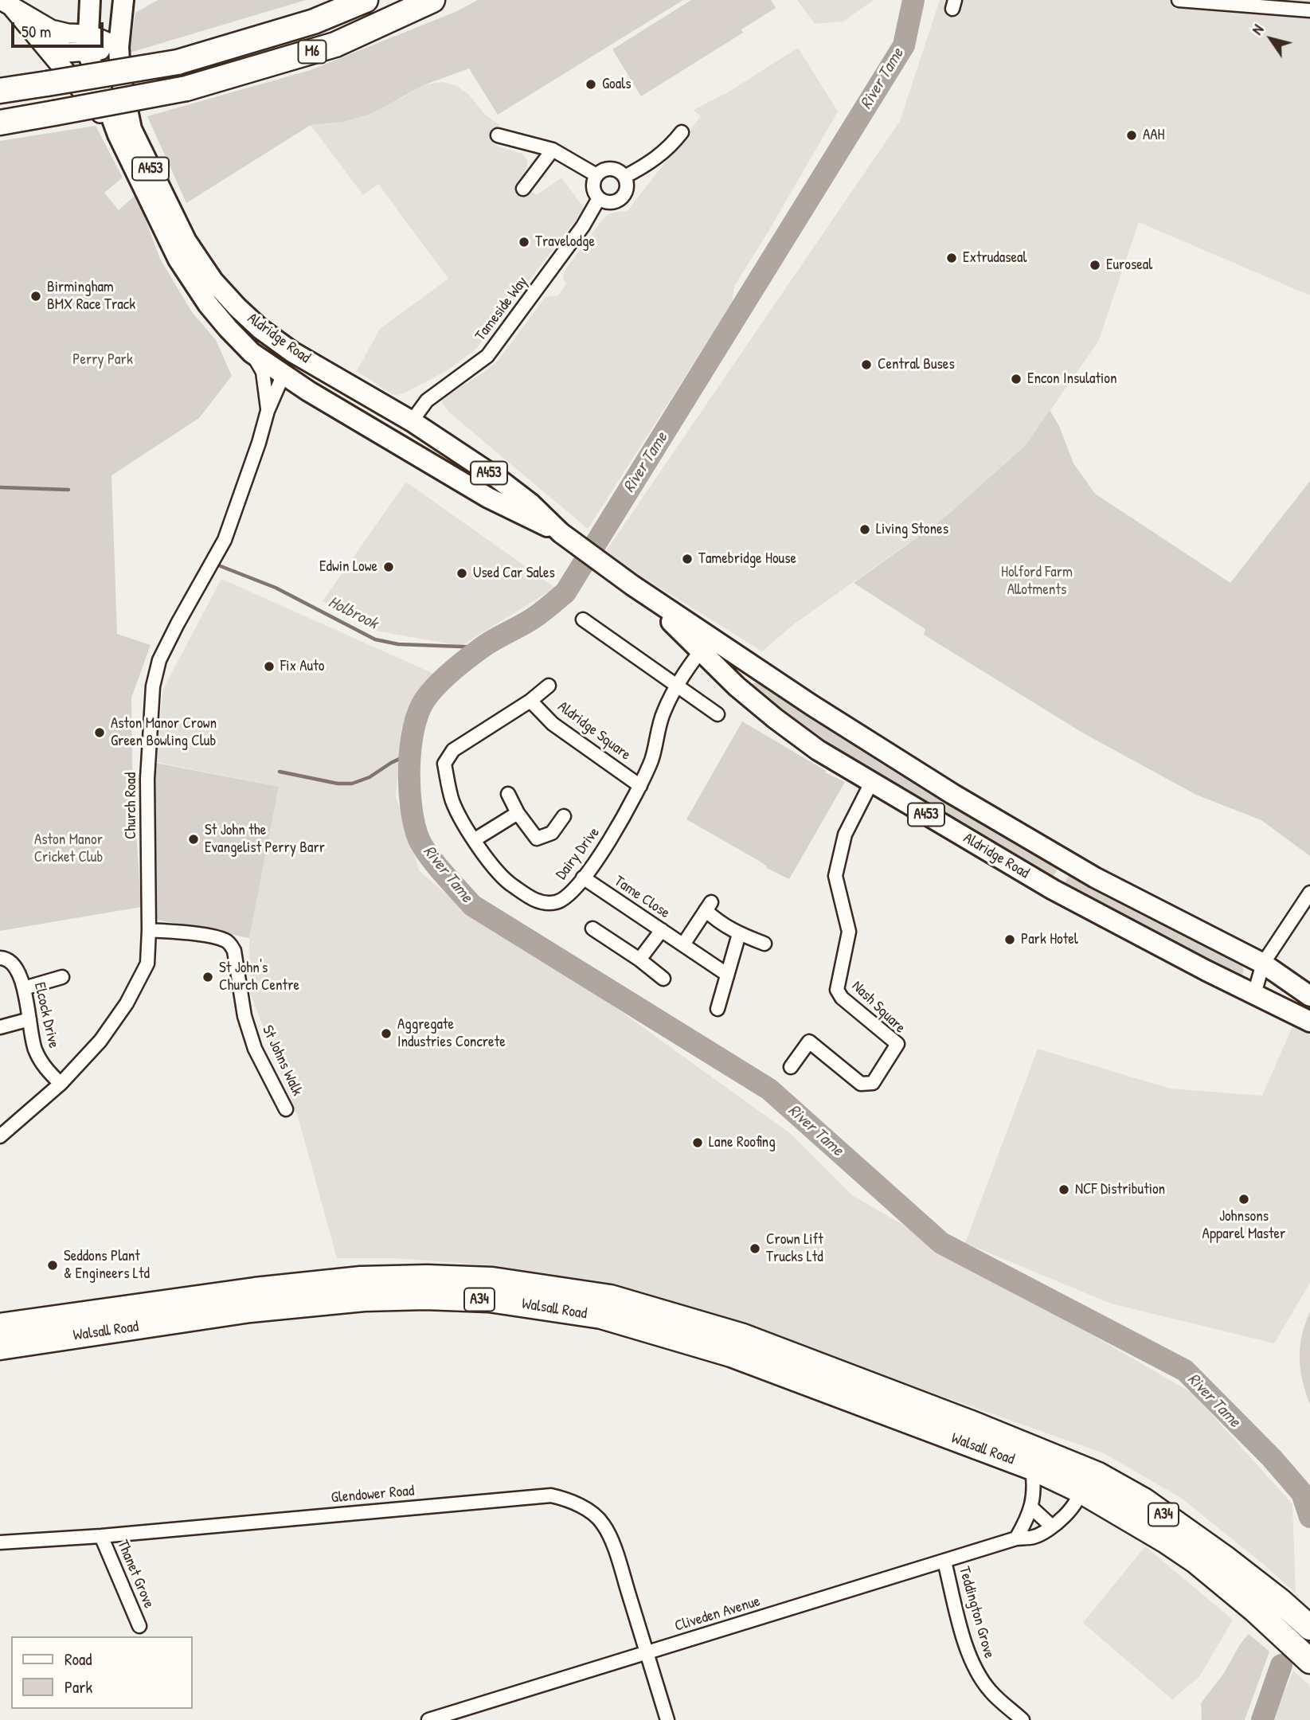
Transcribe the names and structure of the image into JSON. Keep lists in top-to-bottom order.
{
  "streets": {
    "highway": ["M6", "A34", "Walsall Road"],
    "main road": ["A453", "Aldridge Road"],
    "street": [
      "Tameside Way",
      "Aldridge Square",
      "Church Road",
      "Dairy Drive",
      "Tame Close",
      "Nash Square",
      "Elcock Drive",
      "St Johns Walk",
      "Glendower Road",
      "Thanet Grove",
      "Teddington Grove",
      "Cliveden Avenue"
    ]
  },
  "crossings": [
    ["A453", "Aldridge Road"],
    ["Tameside Way", "Aldridge Road"],
    ["Aldridge Road", "Church Road"],
    ["Aldridge Road", "Dairy Drive"],
    ["Aldridge Road", "Nash Square"],
    ["Aldridge Square", "Dairy Drive"],
    ["Aldridge Square", "Tame Close"],
    ["Church Road", "Elcock Drive"],
    ["Church Road", "St Johns Walk"],
    ["Dairy Drive", "Tame Close"],
    ["Walsall Road", "Cliveden Avenue"],
    ["Glendower Road", "Thanet Grove"],
    ["Glendower Road", "Cliveden Avenue"],
    ["Teddington Grove", "Cliveden Avenue"]
  ],
  "water": ["River Tame", "Holbrook"],
  "parks": ["Perry Park", "Holford Farm Allotments", "Aston Manor Cricket Club"],
  "places": [
    "Goals",
    "AAH",
    "Travelodge",
    "Extrudaseal",
    "Euroseal",
    "Birmingham BMX Race Track",
    "Central Buses",
    "Encon Insulation",
    "Living Stones",
    "Tamebridge House",
    "Edwin Lowe",
    "Used Car Sales",
    "Fix Auto",
    "Aston Manor Crown Green Bowling Club",
    "St John the Evangelist Perry Barr",
    "Park Hotel",
    "St John's Church Centre",
    "Aggregate Industries Concrete",
    "Lane Roofing",
    "NCF Distribution",
    "Johnsons Apparel Master",
    "Crown Lift Trucks Ltd",
    "Seddons Plant & Engineers Ltd"
  ],
  "legend": ["Road", "Park"],
  "scale_bar": "50 m",
  "north": "top left"
}
